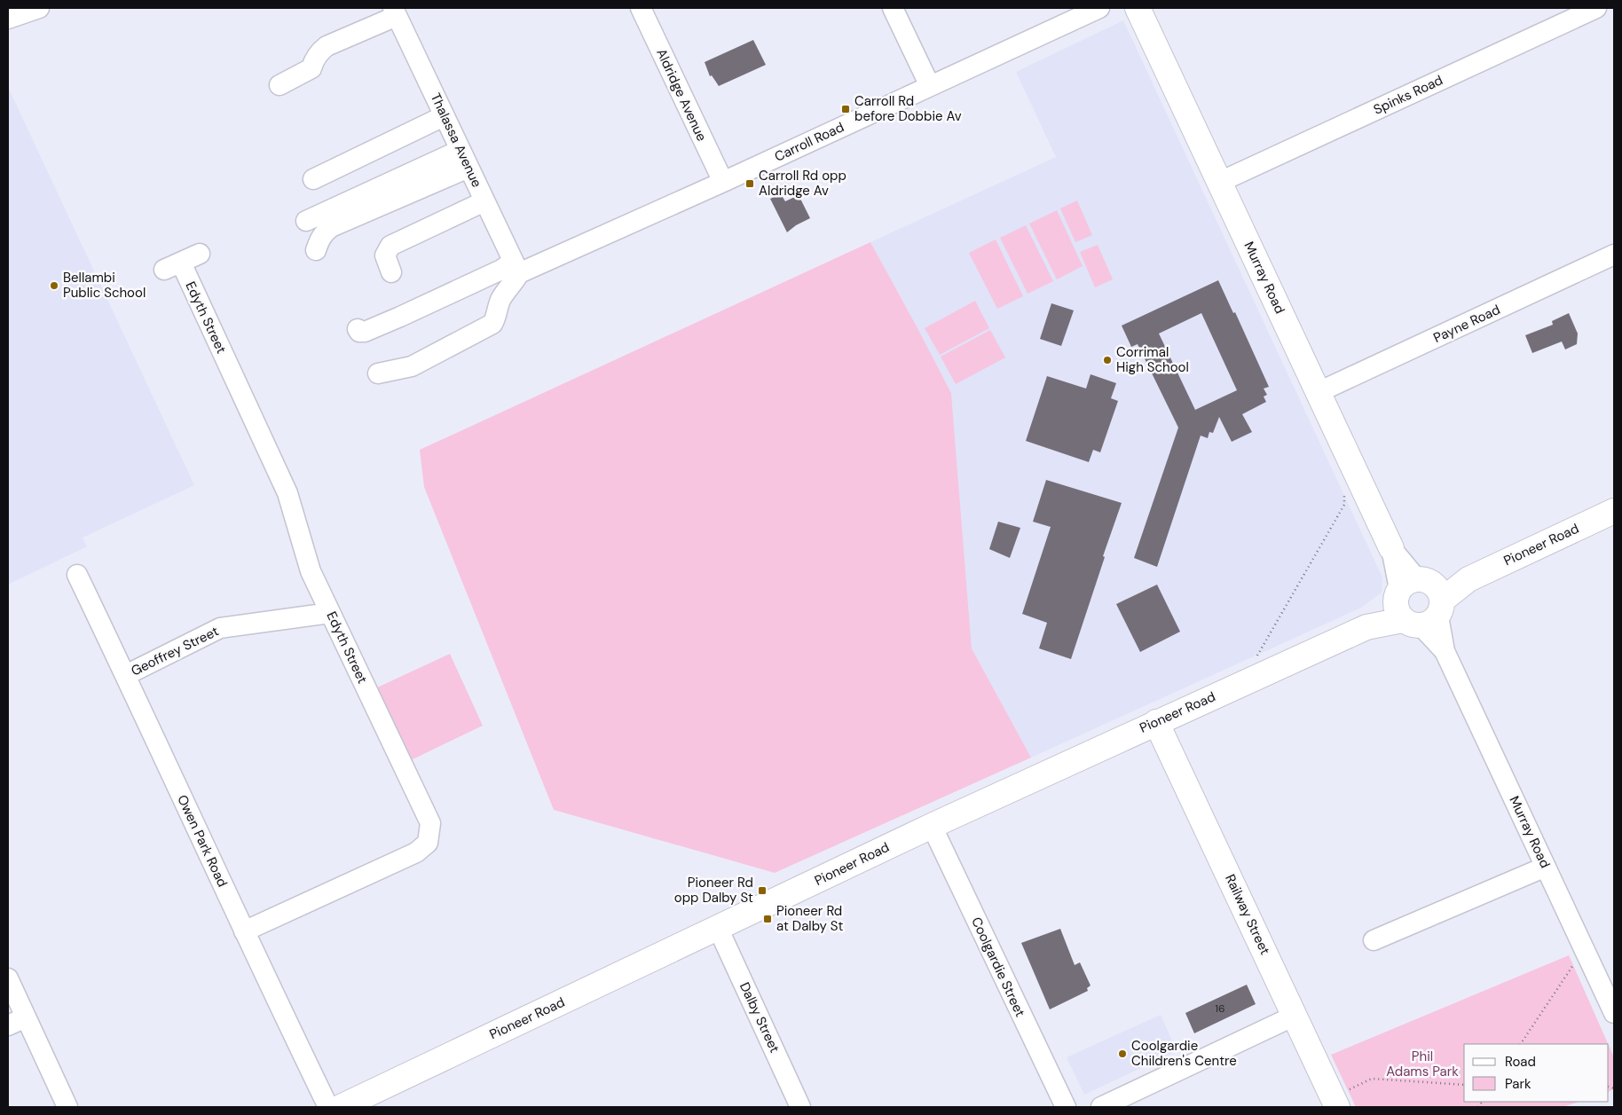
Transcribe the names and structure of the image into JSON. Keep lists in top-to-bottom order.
{
  "streets": {
    "main road": ["Murray Road", "Pioneer Road", "Railway Street"],
    "street": [
      "Aldridge Avenue",
      "Spinks Road",
      "Thalassa Avenue",
      "Carroll Road",
      "Edyth Street",
      "Payne Road",
      "Geoffrey Street",
      "Owen Park Road",
      "Coolgardie Street",
      "Dalby Street"
    ]
  },
  "crossings": [
    ["Aldridge Avenue", "Carroll Road"],
    ["Spinks Road", "Murray Road"],
    ["Thalassa Avenue", "Carroll Road"],
    ["Murray Road", "Payne Road"],
    ["Murray Road", "Pioneer Road"],
    ["Edyth Street", "Geoffrey Street"],
    ["Edyth Street", "Owen Park Road"],
    ["Pioneer Road", "Railway Street"],
    ["Pioneer Road", "Coolgardie Street"],
    ["Pioneer Road", "Dalby Street"],
    ["Geoffrey Street", "Owen Park Road"]
  ],
  "parks": ["Phil Adams Park"],
  "places": {
    "transit": [
      "Carroll Rd before Dobbie Av",
      "Carroll Rd opp Aldridge Av",
      "Pioneer Rd opp Dalby St",
      "Pioneer Rd at Dalby St"
    ],
    "other": ["Bellambi Public School", "Corrimal High School", "Coolgardie Children's Centre"]
  },
  "house_numbers": ["16"],
  "legend": ["Road", "Park"]
}
